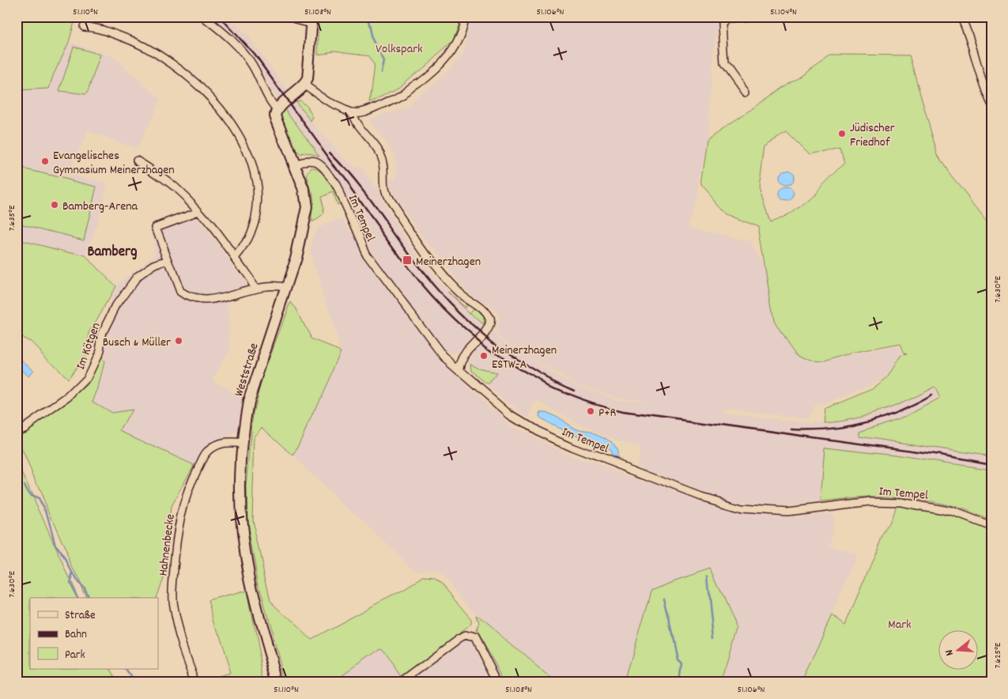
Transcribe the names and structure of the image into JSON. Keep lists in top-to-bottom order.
{
  "streets": {
    "main road": ["Weststraße"],
    "street": ["Im Tempel", "Im Kötgen", "Hahnenbecke"]
  },
  "crossings": [
    ["Im Tempel", "Weststraße"],
    ["Weststraße", "Hahnenbecke"]
  ],
  "districts": ["Bamberg"],
  "parks": ["Volkspark", "Mark"],
  "places": {
    "other": [
      "Jüdischer Friedhof",
      "Evangelisches Gymnasium Meinerzhagen",
      "Bamberg-Arena",
      "Busch & Müller",
      "Meinerzhagen ESTW-A",
      "P+R"
    ],
    "transit": ["Meinerzhagen"]
  },
  "legend": ["Straße", "Bahn", "Park"],
  "north": "left",
  "coordinates": [
    "51.110°N",
    "51.108°N",
    "51.106°N",
    "51.104°N",
    "7.635°E",
    "7.630°E",
    "7.625°E"
  ]
}
